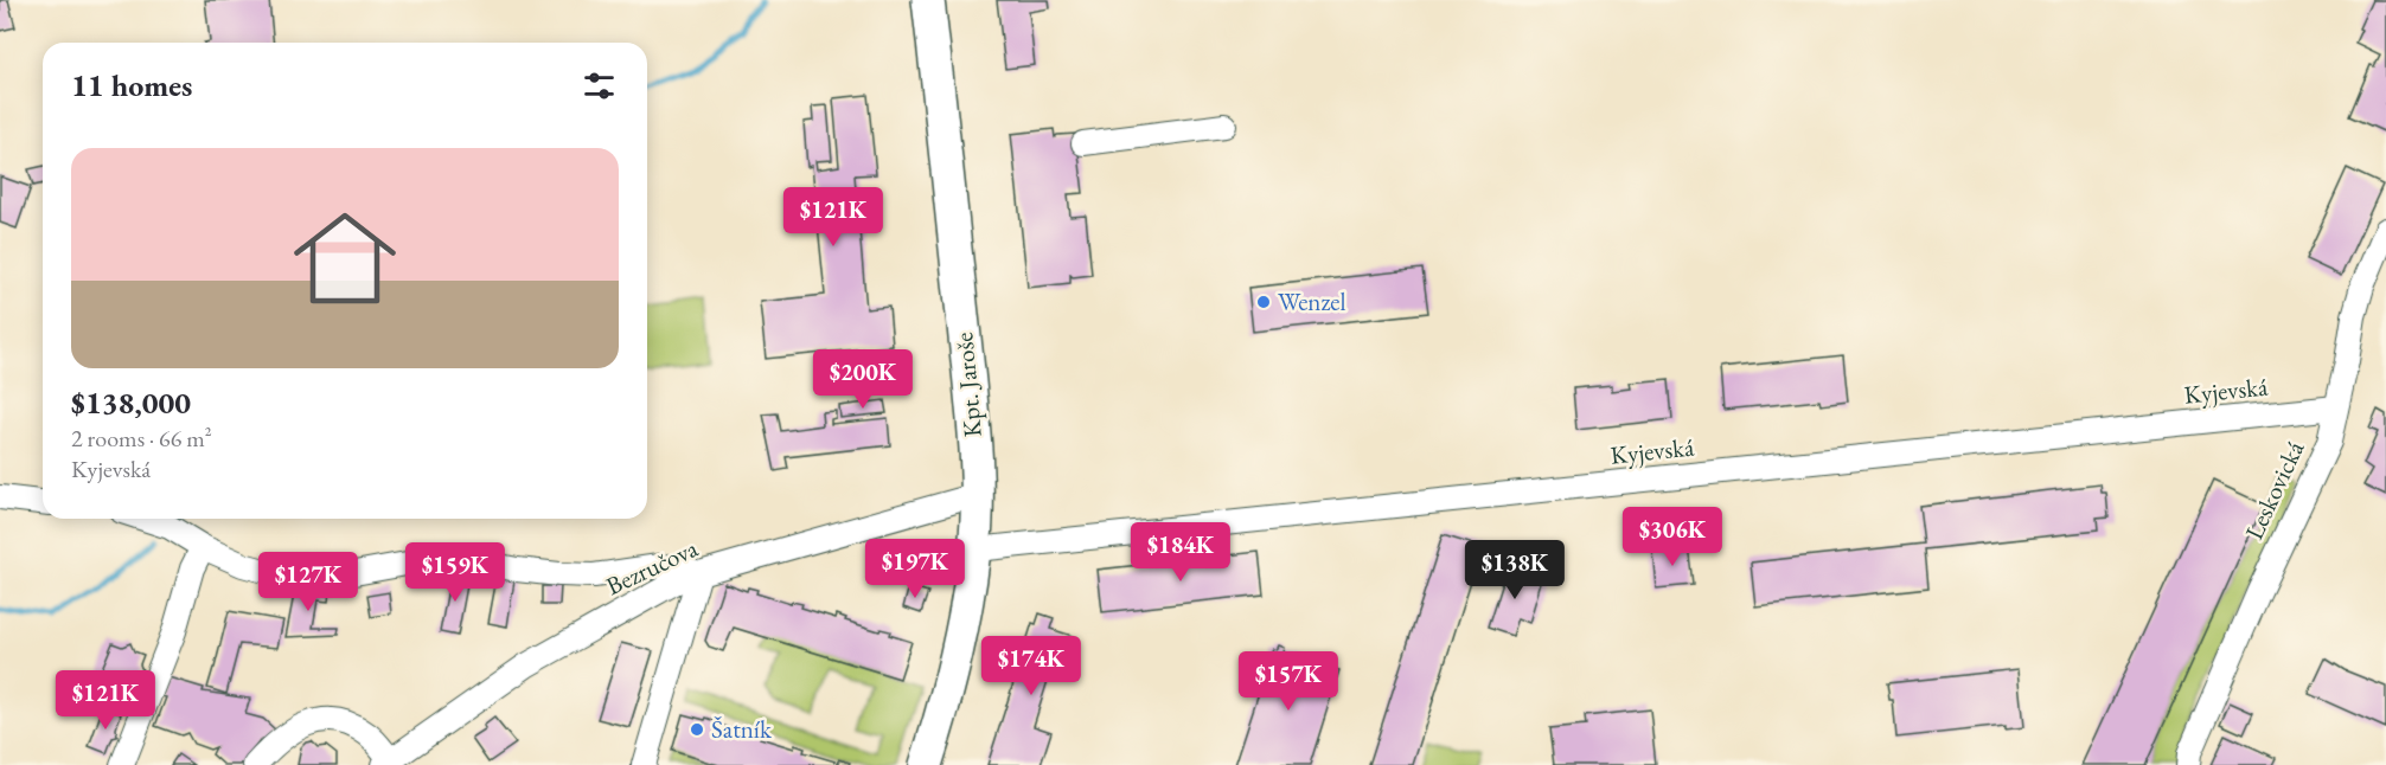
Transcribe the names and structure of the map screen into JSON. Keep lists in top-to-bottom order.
{
  "streets": {
    "street": [
      "Kpt. Jaroše",
      "Kyjevská",
      "Leskovická",
      "Bezručova"
    ]
  },
  "crossings": [
    ["Kpt. Jaroše", "Kyjevská"],
    ["Kpt. Jaroše", "Bezručova"],
    ["Kyjevská", "Leskovická"]
  ],
  "places": ["Wenzel", "Šatník"],
  "page": {
    "heading": "11 homes",
    "list": [
      {
        "name": "$138,000",
        "note": "2 rooms · 66 m² · Kyjevská"
      }
    ],
    "price": [
      "$121K",
      "$200K",
      "$306K",
      "$184K",
      "$197K",
      "$138K",
      "$159K",
      "$127K",
      "$174K",
      "$157K",
      "$121K"
    ]
  }
}
